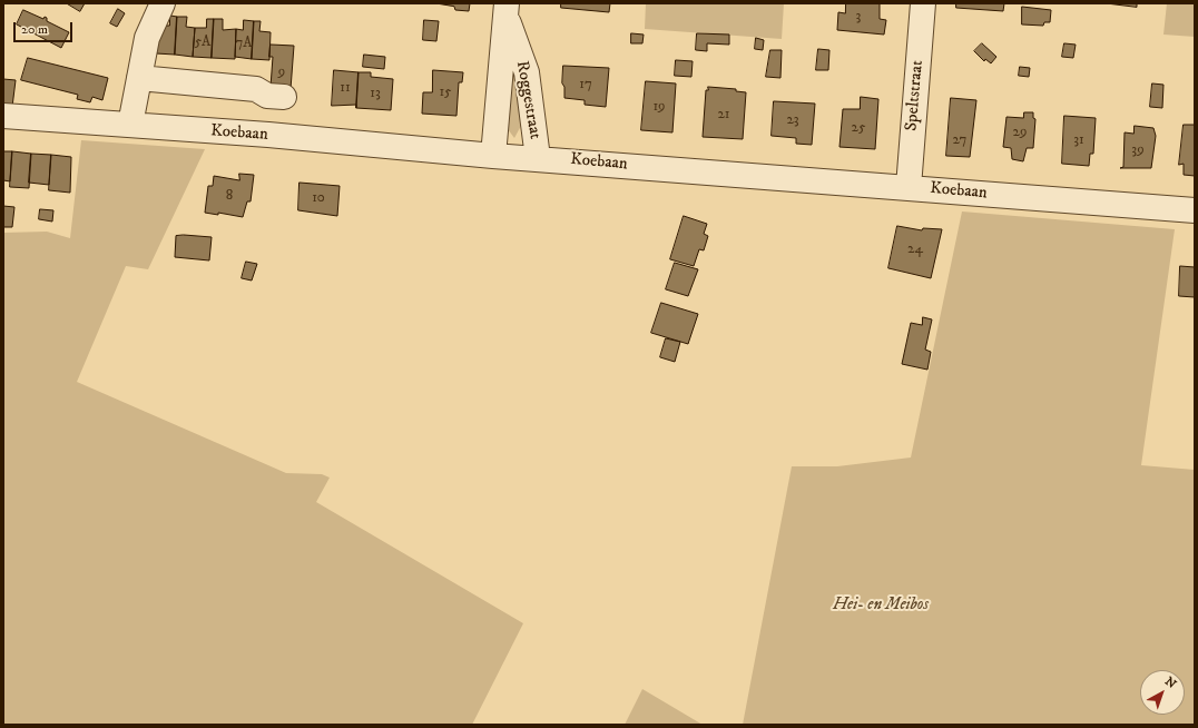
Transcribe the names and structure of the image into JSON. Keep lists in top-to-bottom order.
{
  "streets": {
    "street": ["Speltstraat", "Roggestraat", "Koebaan"]
  },
  "crossings": [
    ["Speltstraat", "Koebaan"],
    ["Roggestraat", "Koebaan"]
  ],
  "parks": ["Hei- en Meibos"],
  "house_numbers": [
    "3",
    "5A",
    "7A",
    "9",
    "17",
    "11",
    "15",
    "13",
    "19",
    "21",
    "23",
    "25",
    "29",
    "27",
    "31",
    "39",
    "8",
    "10",
    "24"
  ],
  "scale_bar": "20 m",
  "north": "top right"
}
